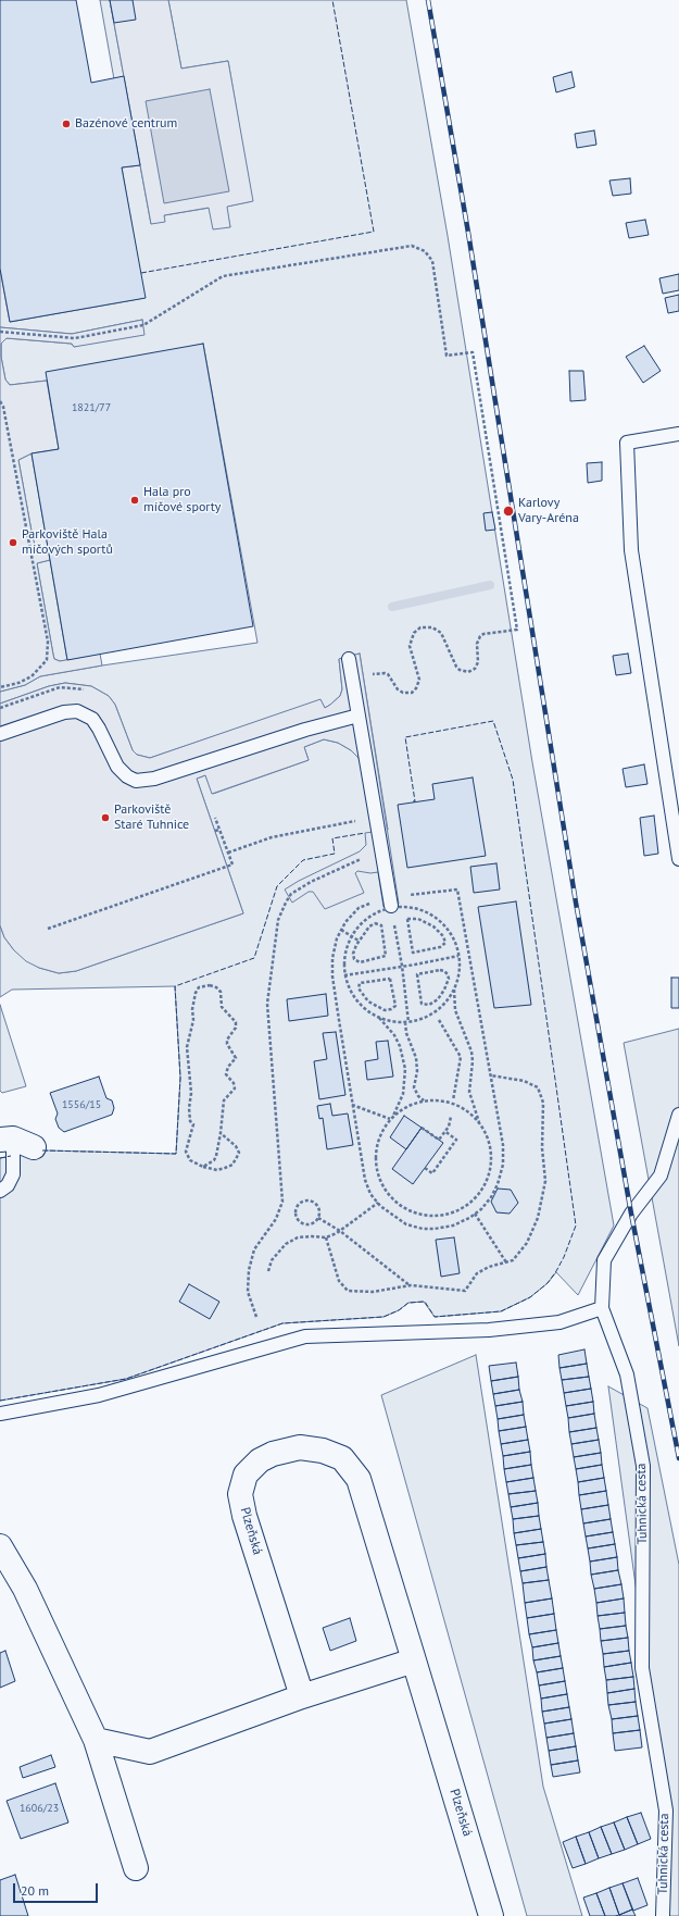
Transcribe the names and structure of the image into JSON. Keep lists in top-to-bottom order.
{
  "streets": {
    "street": ["Plzeňská"],
    "lane": ["Tuhnická cesta"]
  },
  "places": [
    "Bazénové centrum",
    "Hala pro míčové sporty",
    "Karlovy Vary-Aréna",
    "Parkoviště Hala míčových sportů",
    "Parkoviště Staré Tuhnice"
  ],
  "house_numbers": ["1821/77", "1556/15", "1606/23"],
  "scale_bar": "20 m"
}
